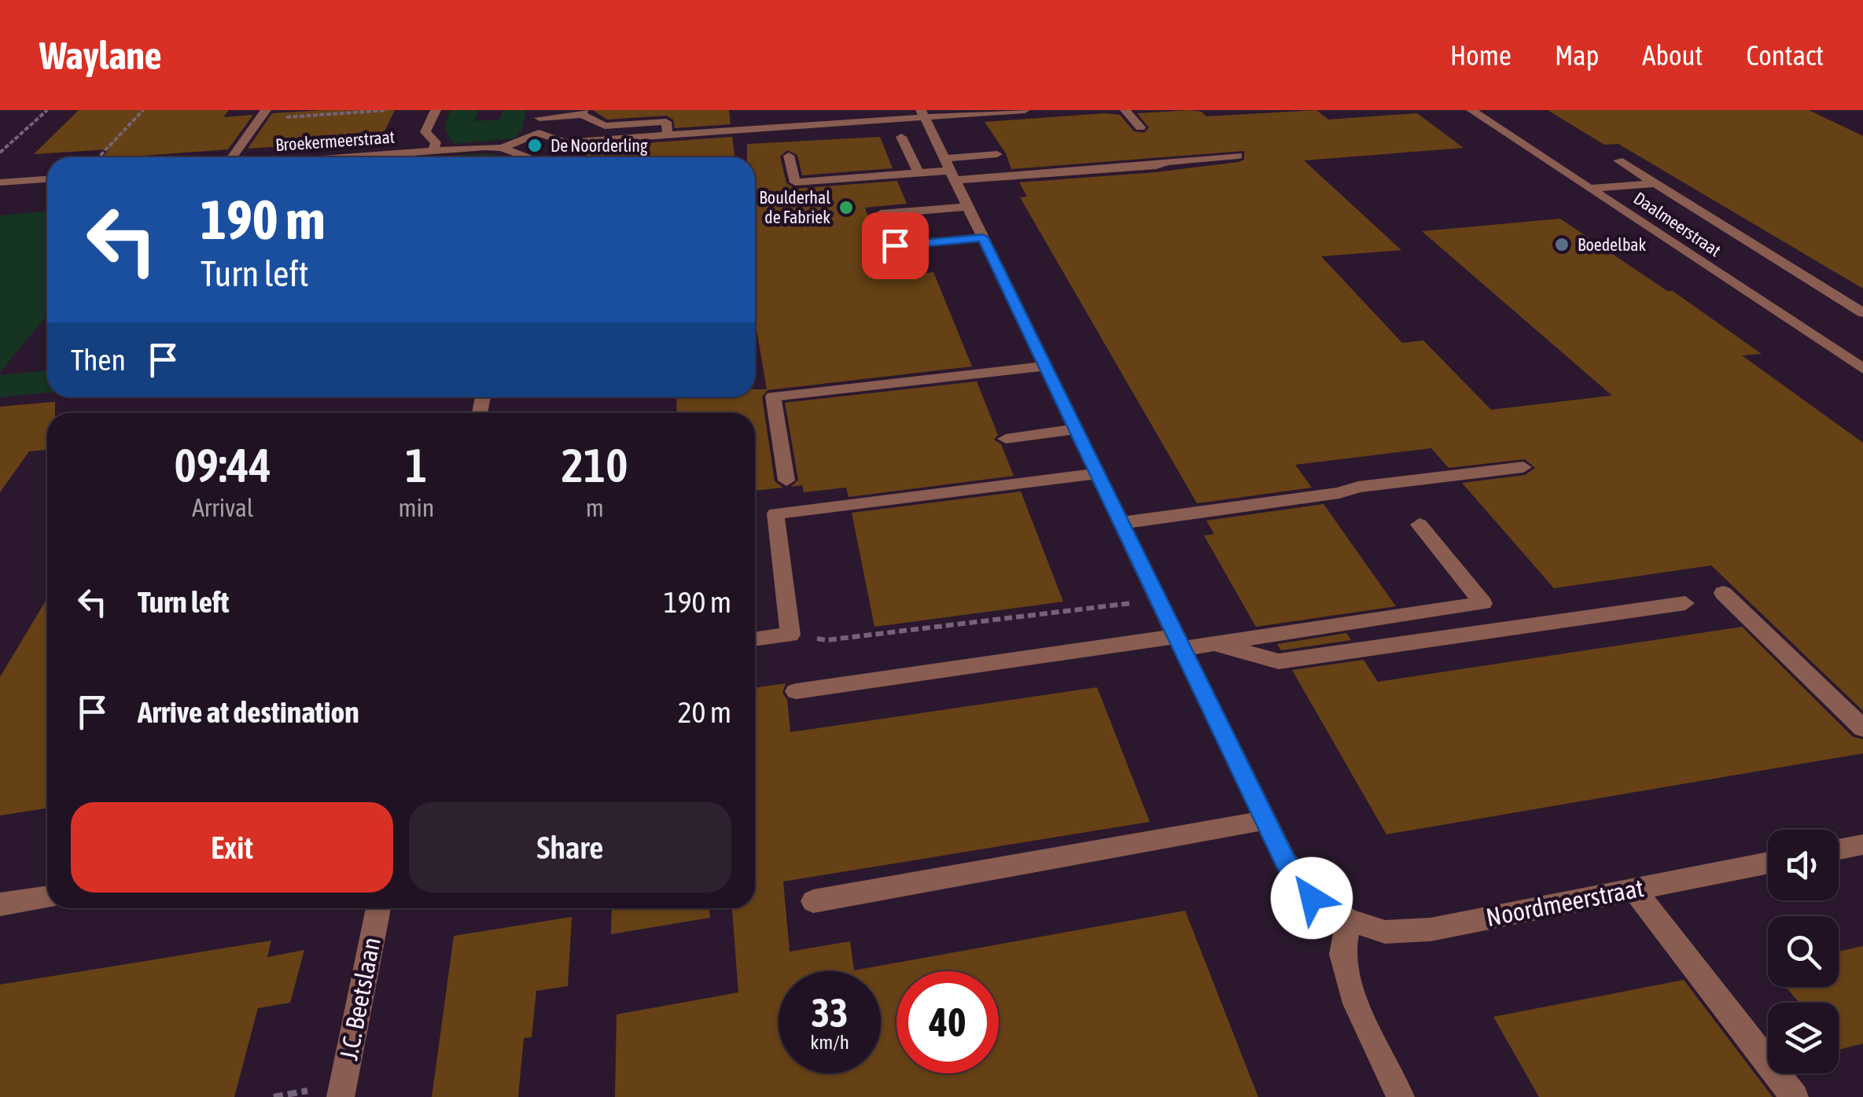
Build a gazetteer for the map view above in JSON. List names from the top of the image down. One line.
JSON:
{"streets":{"street":["Broekermeerstraat","Daalmeerstraat","Noordmeerstraat","J.C. Beetslaan"]},"places":["De Noorderling","Boulderhal de Fabriek","Boedelbak"],"page":{"header":"Waylane","nav":["Home","Map","About","Contact"],"turn":["190 m","Turn left"],"then":"Then","eta":["09:44","Arrival","1","min","210","m"],"list":[{"name":"Turn left","value":"190 m"},{"name":"Arrive at destination","value":"20 m"}],"buttons":["Exit","Share"],"speed":"33 km/h","limit":"40"}}
